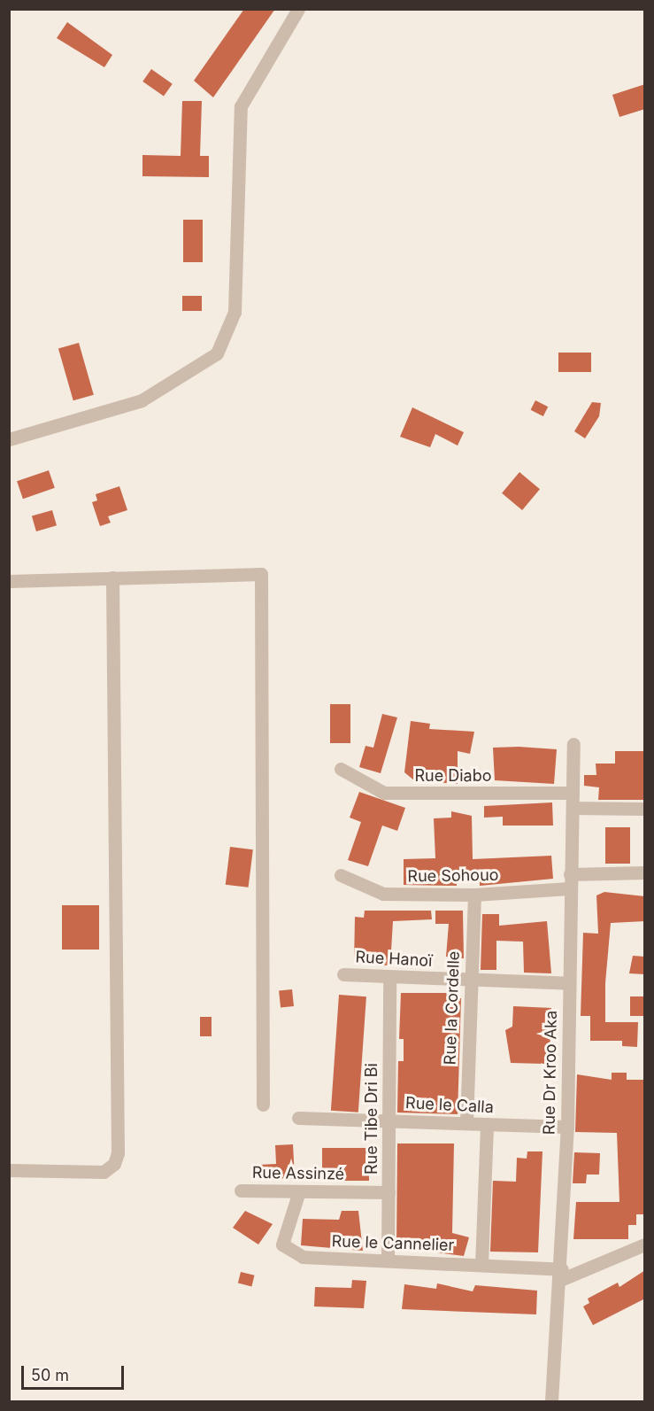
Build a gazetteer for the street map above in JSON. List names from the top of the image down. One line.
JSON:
{"streets":{"street":["Rue Diabo","Rue Sohouo","Rue Hanoï","Rue la Cordelle","Rue Dr Kroo Aka","Rue le Calla","Rue Tibe Dri Bi","Rue Assinzé","Rue le Cannelier"]},"crossings":[["Rue Diabo","Rue Dr Kroo Aka"],["Rue Sohouo","Rue la Cordelle"],["Rue Sohouo","Rue Dr Kroo Aka"],["Rue Hanoï","Rue la Cordelle"],["Rue Hanoï","Rue Dr Kroo Aka"],["Rue Hanoï","Rue Tibe Dri Bi"],["Rue la Cordelle","Rue le Calla"],["Rue Dr Kroo Aka","Rue le Calla"],["Rue Dr Kroo Aka","Rue le Cannelier"],["Rue le Calla","Rue Tibe Dri Bi"],["Rue Tibe Dri Bi","Rue Assinzé"],["Rue Tibe Dri Bi","Rue le Cannelier"],["Rue Assinzé","Rue le Cannelier"]],"scale_bar":"50 m"}
